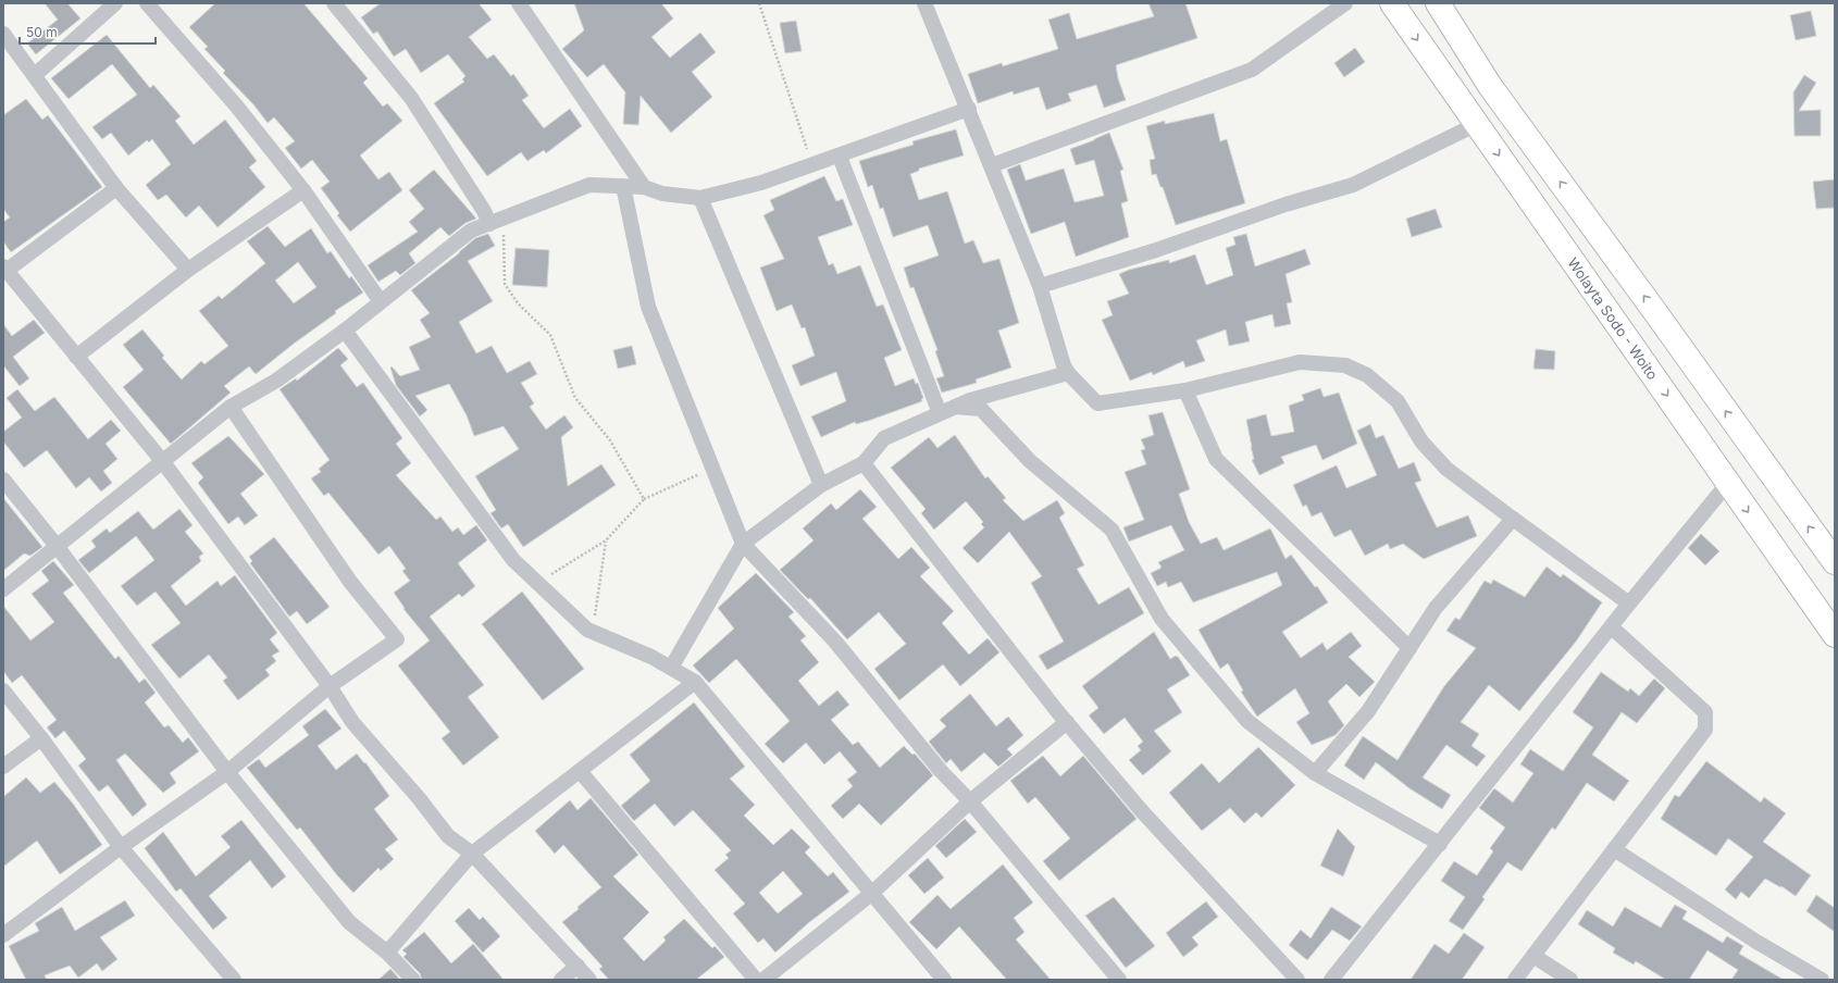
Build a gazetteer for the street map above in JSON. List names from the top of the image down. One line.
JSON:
{"streets":{"highway":["Wolayta Sodo - Woito"]},"scale_bar":"50 m"}
